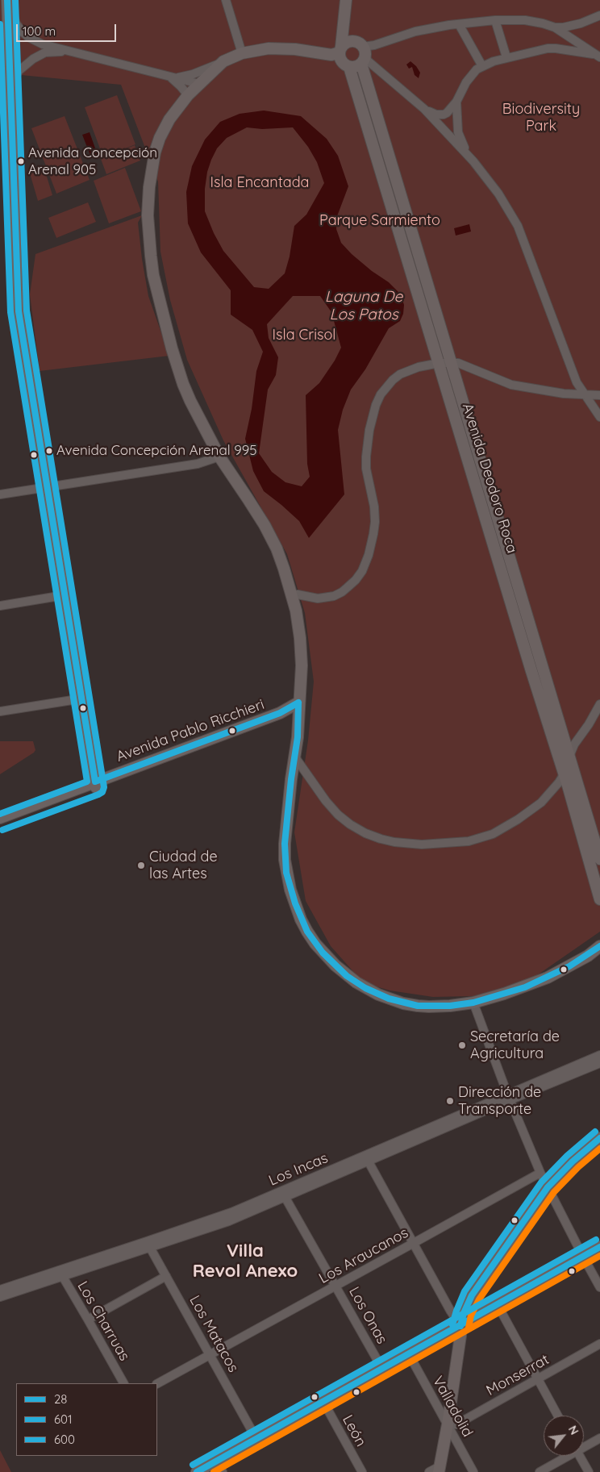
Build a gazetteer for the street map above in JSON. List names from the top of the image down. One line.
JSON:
{"streets":{"main road":["Avenida Deodoro Roca","Avenida Pablo Ricchieri"],"street":["Los Incas","Los Araucanos","Los Onas","Los Charruas","Los Matacos","Monserrat","Valladolid","León"]},"crossings":[["Los Incas","Los Onas"],["Los Incas","Los Charruas"],["Los Incas","Los Matacos"],["Los Araucanos","Los Onas"],["Los Araucanos","Los Matacos"],["Monserrat","Valladolid"]],"districts":["Villa Revol Anexo"],"water":["Laguna De Los Patos"],"parks":["Biodiversity Park","Isla Encantada","Parque Sarmiento","Isla Crisol"],"places":["Avenida Concepción Arenal 905","Avenida Concepción Arenal 995","Ciudad de las Artes","Secretaría de Agricultura","Dirección de Transporte"],"lines":["transit line 28","transit line 601","transit line 600"],"legend":["28","601","600"],"scale_bar":"100 m","north":"top right"}
